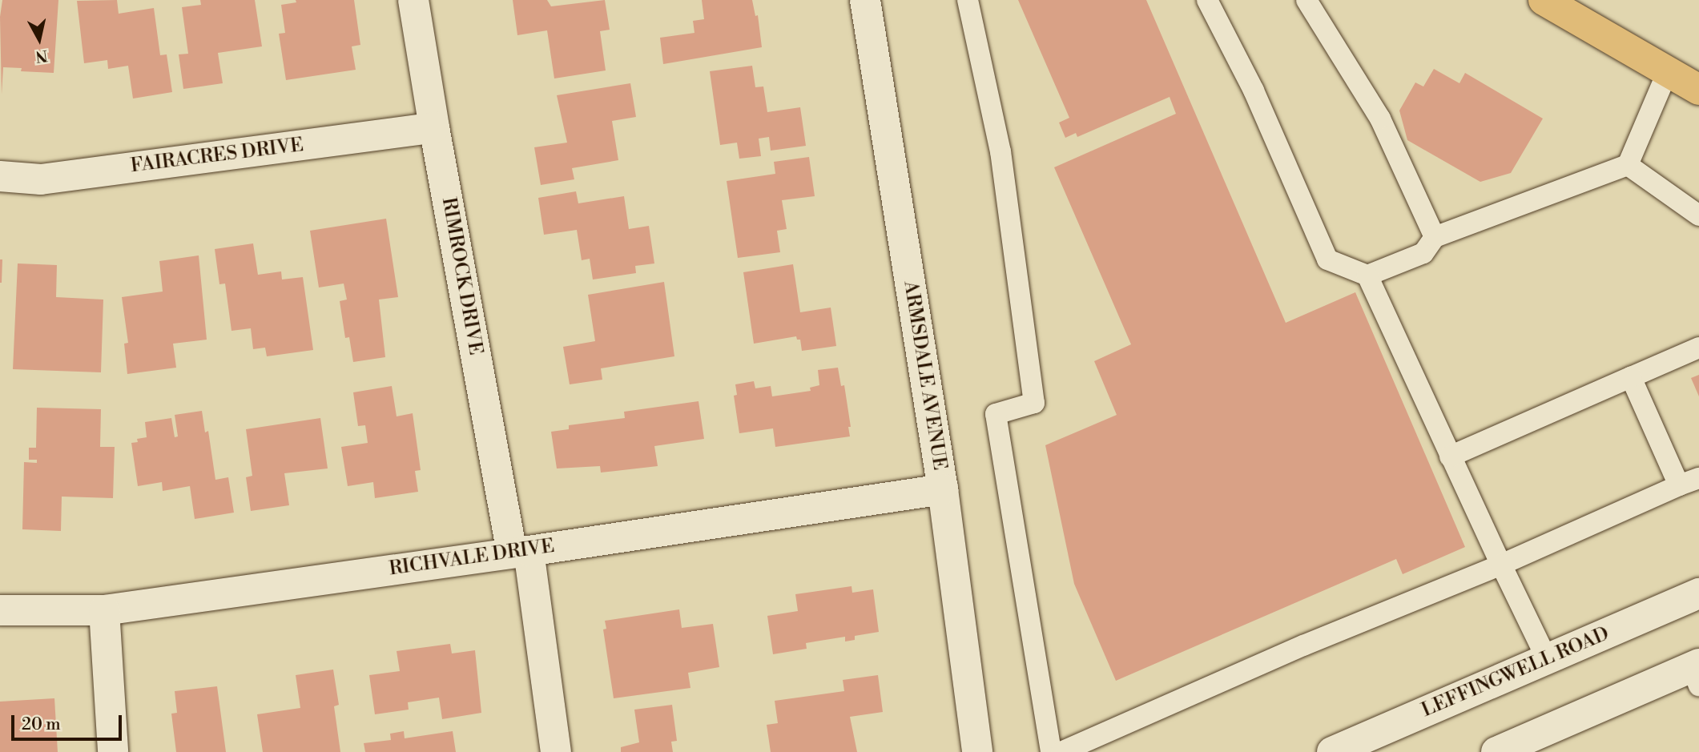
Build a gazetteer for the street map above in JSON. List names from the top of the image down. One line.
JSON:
{"streets":{"street":["FAIRACRES DRIVE","RIMROCK DRIVE","ARMSDALE AVENUE","RICHVALE DRIVE","LEFFINGWELL ROAD"]},"crossings":[["FAIRACRES DRIVE","RIMROCK DRIVE"],["RIMROCK DRIVE","RICHVALE DRIVE"],["ARMSDALE AVENUE","RICHVALE DRIVE"]],"scale_bar":"20 m","north":"bottom"}
